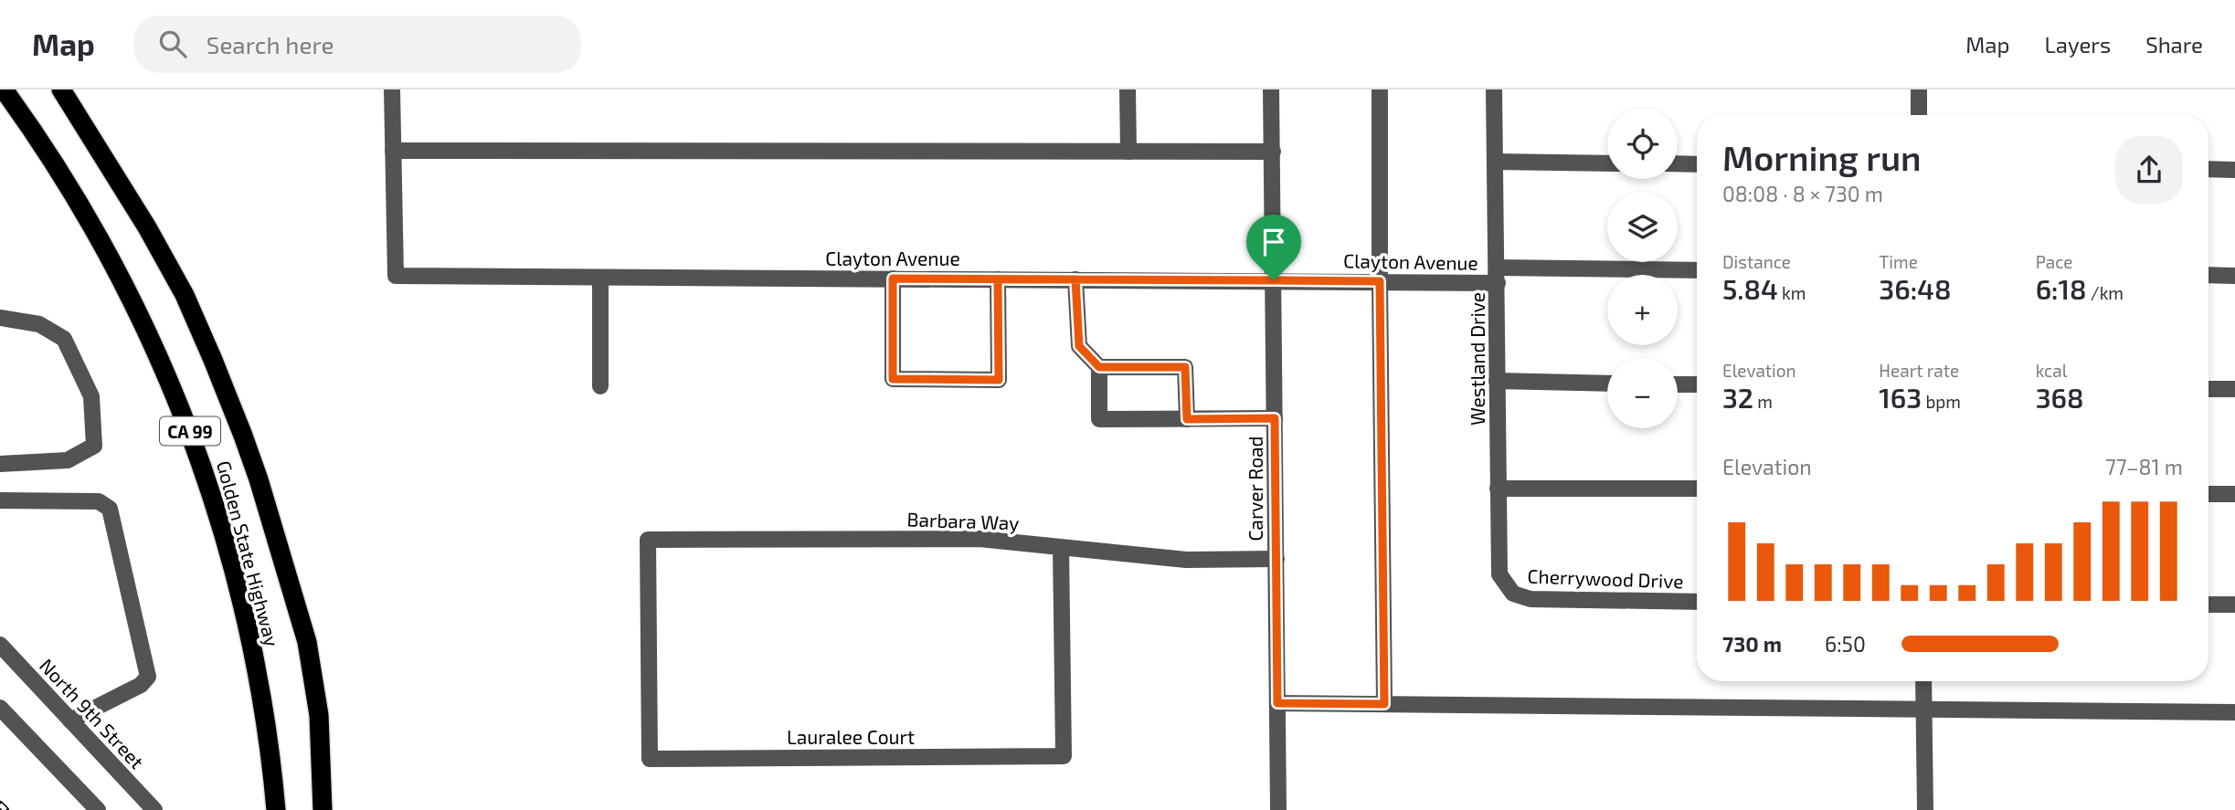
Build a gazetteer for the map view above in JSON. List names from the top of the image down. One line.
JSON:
{"streets":{"highway":["CA 99","Golden State Highway"],"street":["Clayton Avenue","Westland Drive","Carver Road","Barbara Way","Cherrywood Drive","North 9th Street","Lauralee Court"]},"crossings":[["Clayton Avenue","Westland Drive"],["Clayton Avenue","Carver Road"],["Westland Drive","Cherrywood Drive"],["Carver Road","Barbara Way"],["Barbara Way","Lauralee Court"]],"page":{"header":"Map","search":"Search here","nav":["Map","Layers","Share"],"map_buttons":["+","−"],"heading":["Morning run","08:08 · 8 × 730 m"],"stats":[["Distance","5.84 km"],["Time","36:48"],["Pace","6:18 /km"],["Elevation","32 m"],["Heart rate","163 bpm"],["kcal","368"]],"chart":["Elevation","77–81 m"],"list":[{"name":"730 m","note":"6:50"}]}}
